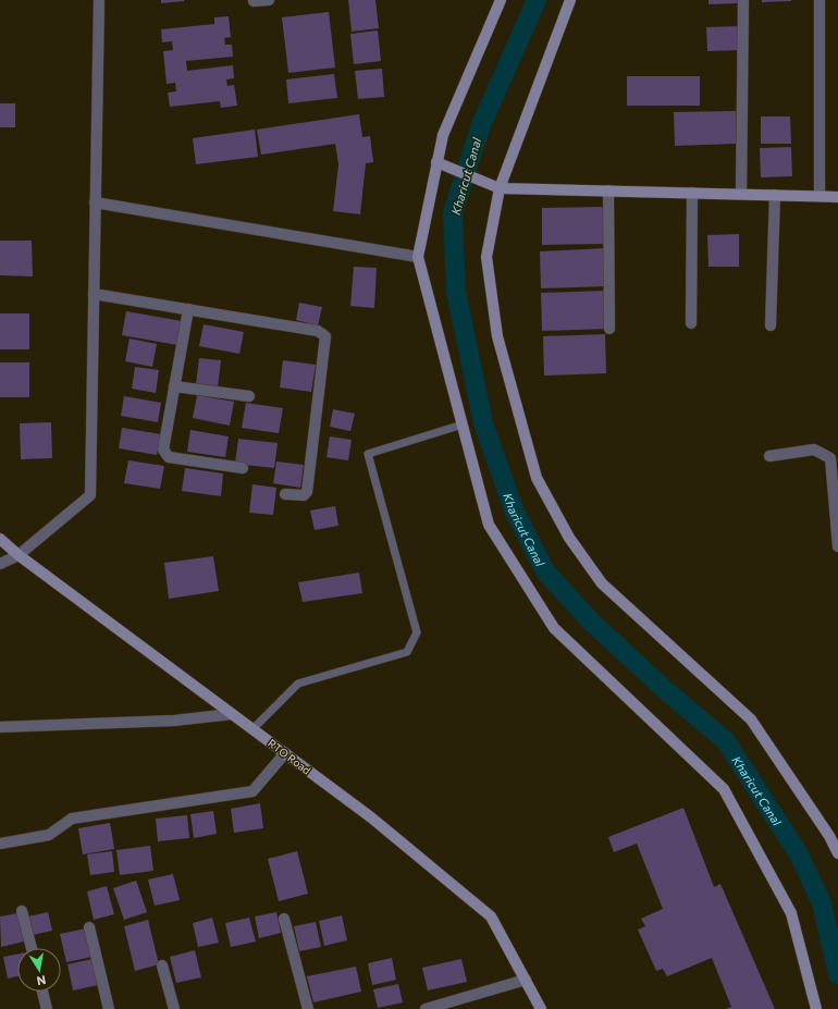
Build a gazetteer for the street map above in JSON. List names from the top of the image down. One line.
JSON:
{"streets":{"street":["RTO Road"]},"water":["Kharicut Canal"],"north":"bottom"}
